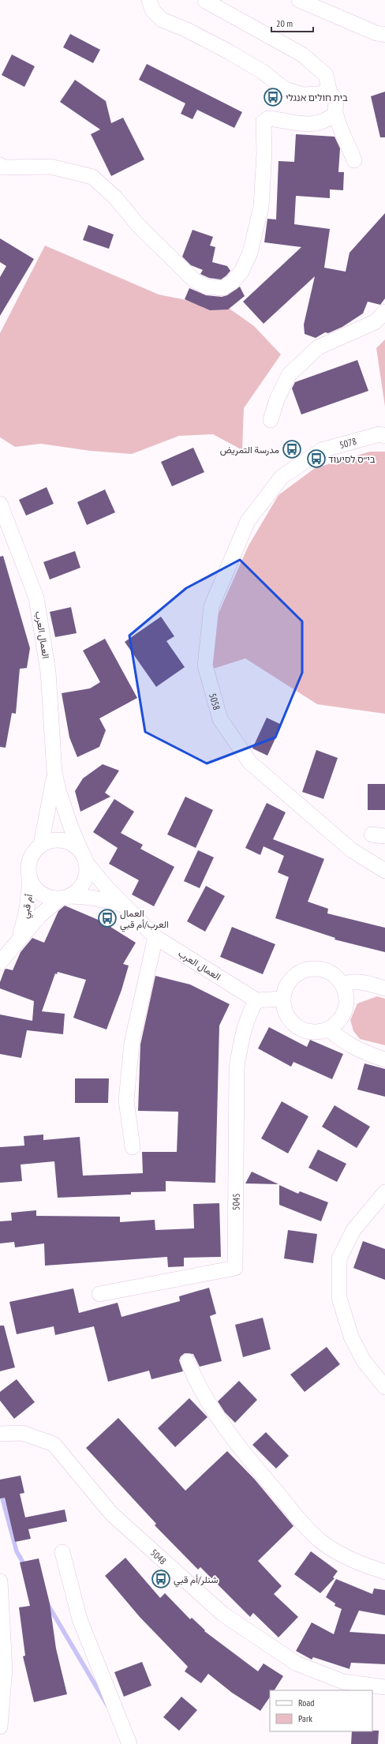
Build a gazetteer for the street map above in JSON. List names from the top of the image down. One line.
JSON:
{"streets":{"street":["5078","العمال العرب","5058","أم قبي","5045","5048"]},"crossings":[["5078","5058"],["العمال العرب","أم قبي"],["العمال العرب","5045"]],"places":{"bus stop":["בית חולים אנגלי","مدرسة التمريض","בי״ס לסיעוד","العمال العرب/أم قبي","شنلر/أم قبي"]},"legend":["Road","Park"],"scale_bar":"20 m"}
